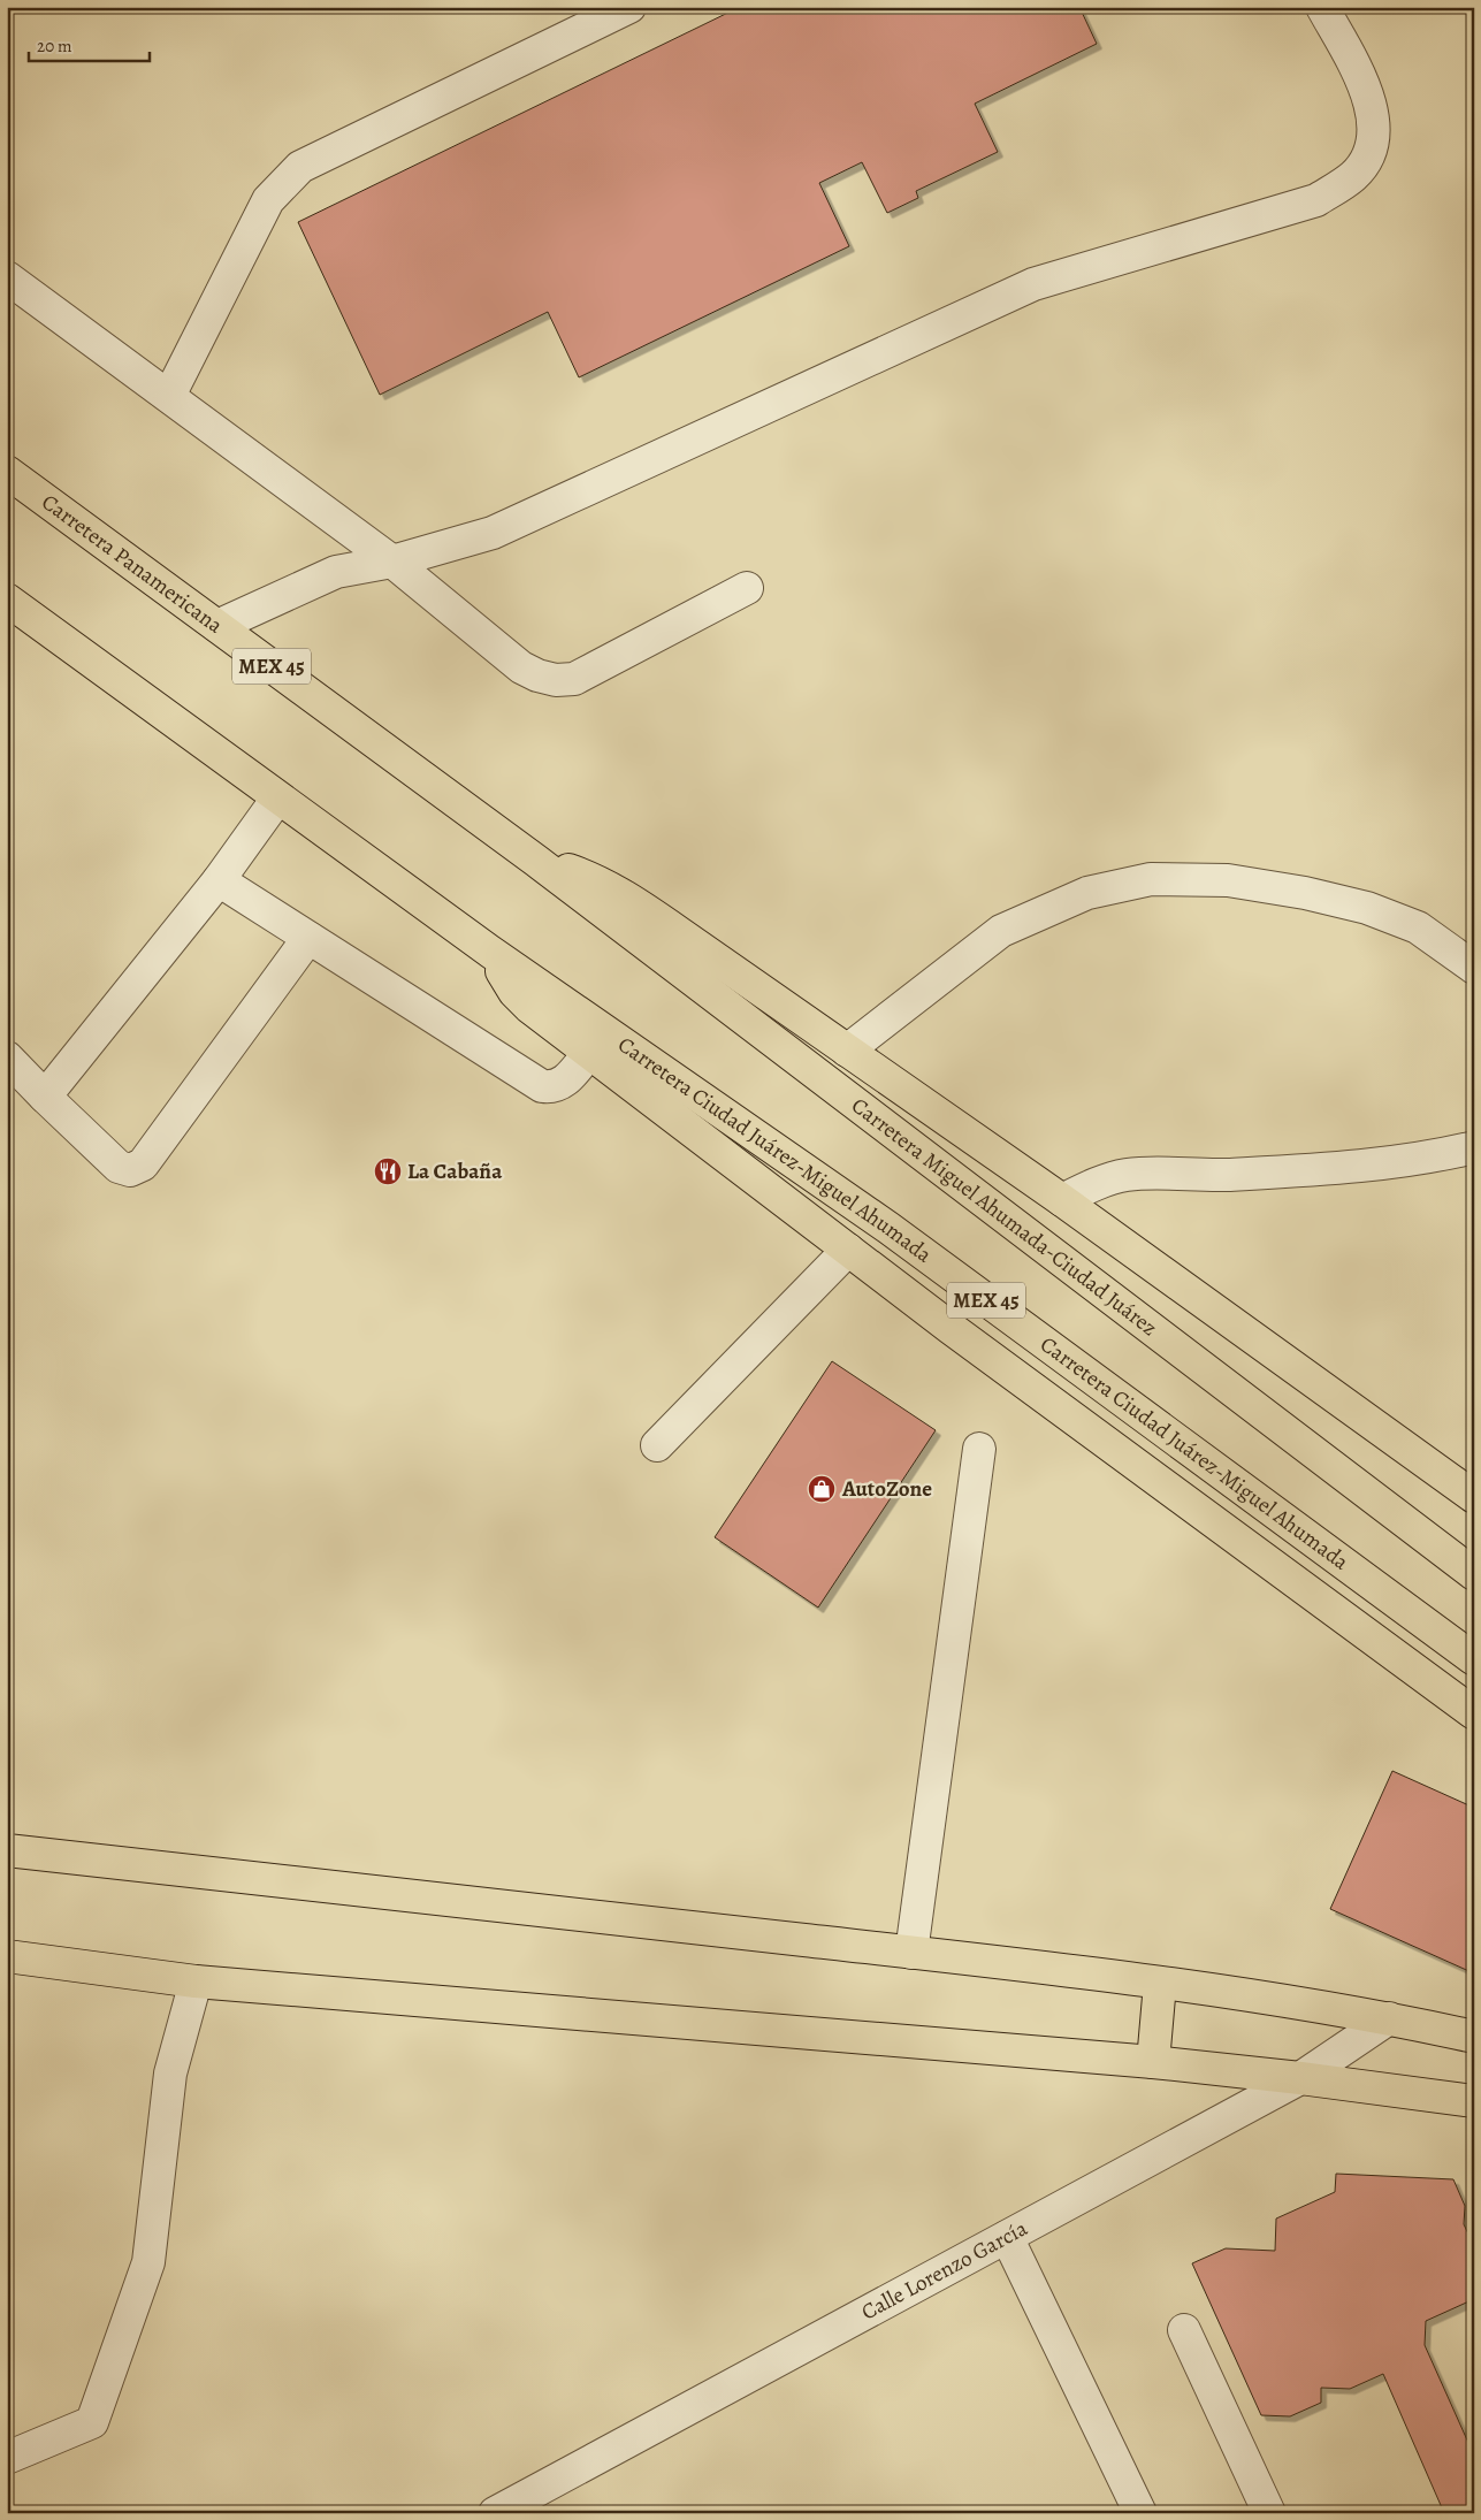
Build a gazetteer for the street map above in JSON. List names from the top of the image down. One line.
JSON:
{"streets":{"main road":["Carretera Panamericana","MEX 45","Carretera Ciudad Juárez-Miguel Ahumada","Carretera Miguel Ahumada-Ciudad Juárez"],"street":["Calle Lorenzo García"]},"crossings":[["Carretera Panamericana","Carretera Miguel Ahumada-Ciudad Juárez"],["MEX 45","Carretera Ciudad Juárez-Miguel Ahumada"]],"places":{"restaurant":["La Cabaña"],"shop":["AutoZone"]},"scale_bar":"20 m"}
